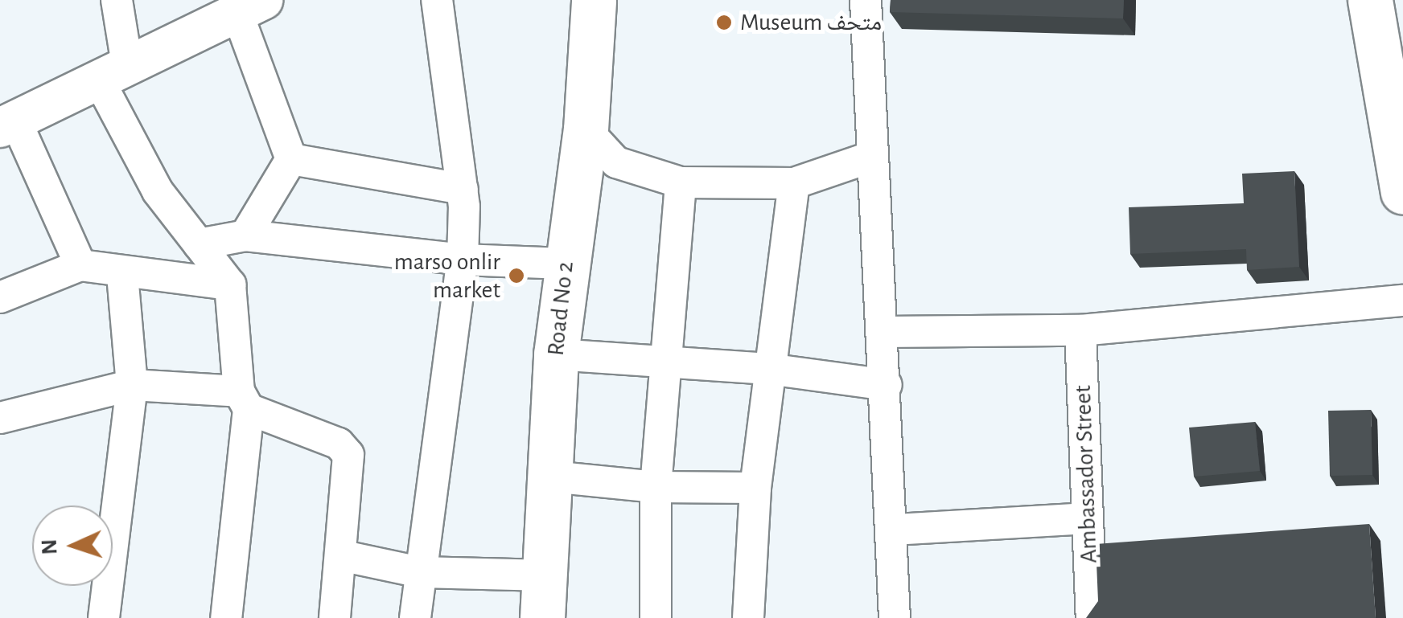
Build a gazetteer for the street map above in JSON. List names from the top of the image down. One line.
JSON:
{"streets":{"main road":["Road No 2"],"street":["Ambassador Street"]},"places":["Museum متحف","marso onlir market"],"north":"left"}
